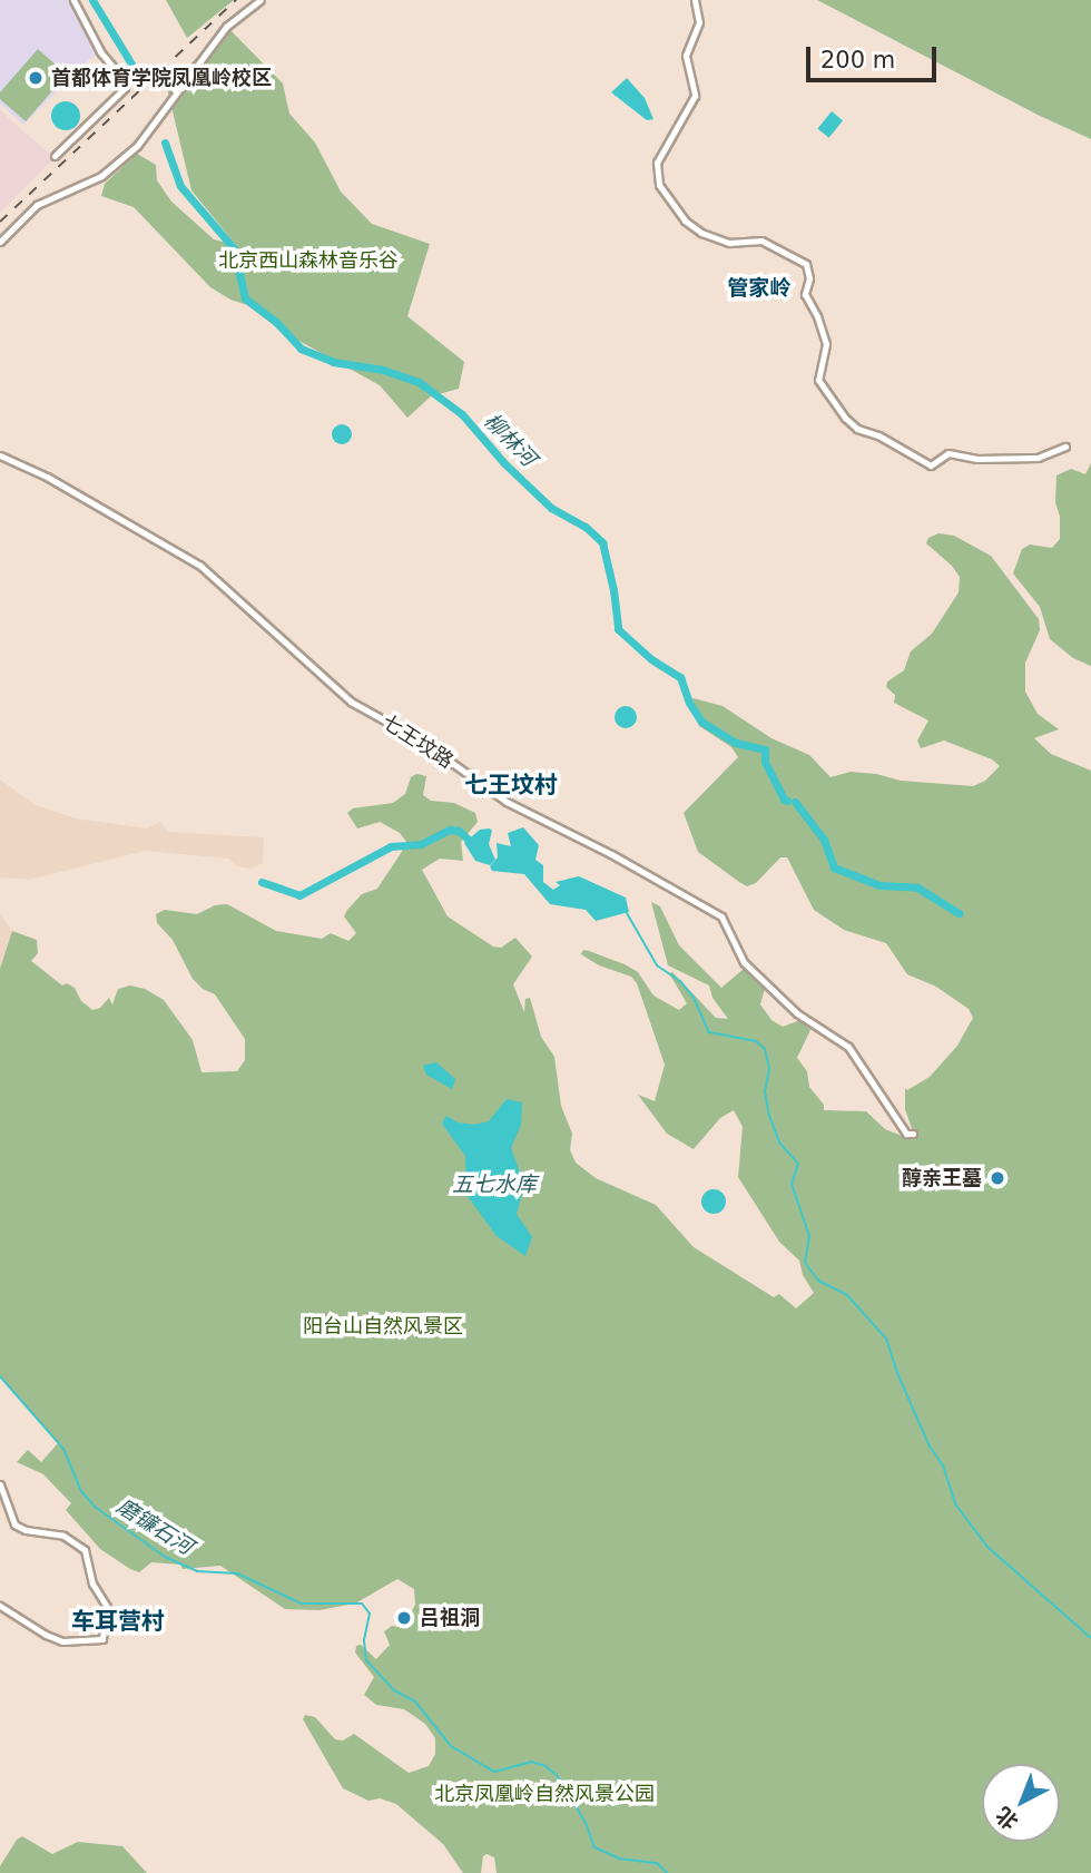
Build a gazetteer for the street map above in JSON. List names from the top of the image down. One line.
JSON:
{"streets":{"street":["七王坟路"]},"districts":["管家岭","七王坟村","车耳营村"],"water":["柳林河","五七水库","磨镰石河"],"parks":["北京西山森林音乐谷","阳台山自然风景区","北京凤凰岭自然风景公园"],"places":["首都体育学院凤凰岭校区","醇亲王墓","吕祖洞"],"scale_bar":"200 m","north":"bottom left"}
